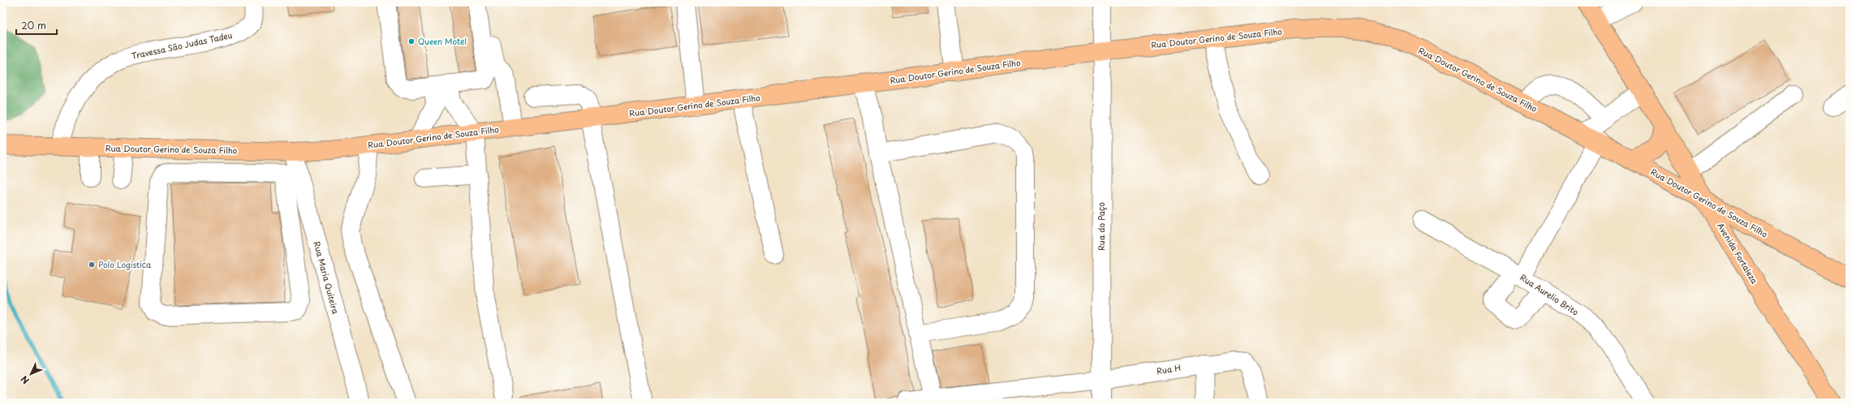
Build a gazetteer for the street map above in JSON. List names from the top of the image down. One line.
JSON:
{"streets":{"main road":["Rua Doutor Gerino de Souza Filho","Avenida Fortaleza"],"street":["Travessa São Judas Tadeu","Rua do Paço","Rua Maria Quiteira","Rua Aurelio Brito","Rua H"]},"crossings":[["Rua Doutor Gerino de Souza Filho","Travessa São Judas Tadeu"],["Rua Doutor Gerino de Souza Filho","Rua do Paço"],["Rua Doutor Gerino de Souza Filho","Avenida Fortaleza"],["Rua Doutor Gerino de Souza Filho","Rua Maria Quiteira"],["Rua do Paço","Rua H"]],"places":["Queen Motel","Polo Logistica"],"scale_bar":"20 m","north":"bottom left"}
